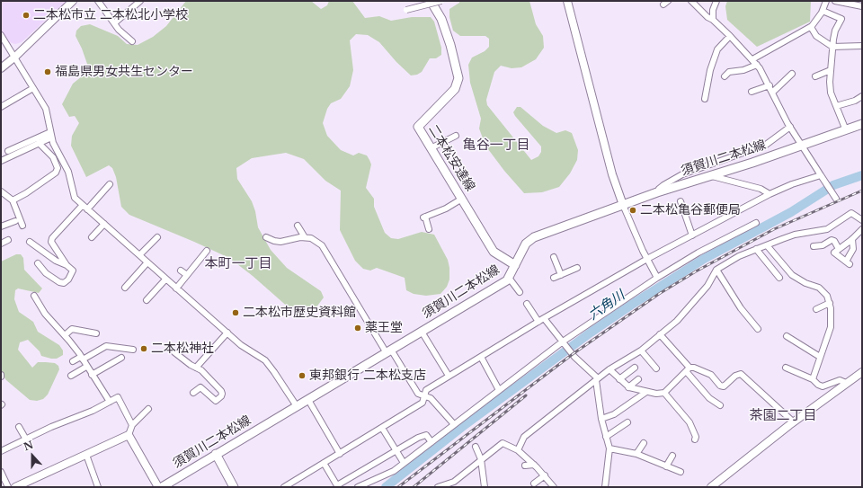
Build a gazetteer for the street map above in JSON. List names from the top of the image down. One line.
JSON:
{"streets":{"main road":["二本松安達線","須賀川二本松線"]},"crossings":[["二本松安達線","須賀川二本松線"]],"districts":["亀谷一丁目","本町一丁目","茶園二丁目"],"water":["六角川"],"places":["二本松市立 二本松北小学校","福島県男女共生センター","二本松亀谷郵便局","二本松市歴史資料館","薬王堂","二本松神社","東邦銀行 二本松支店"],"north":"top"}
